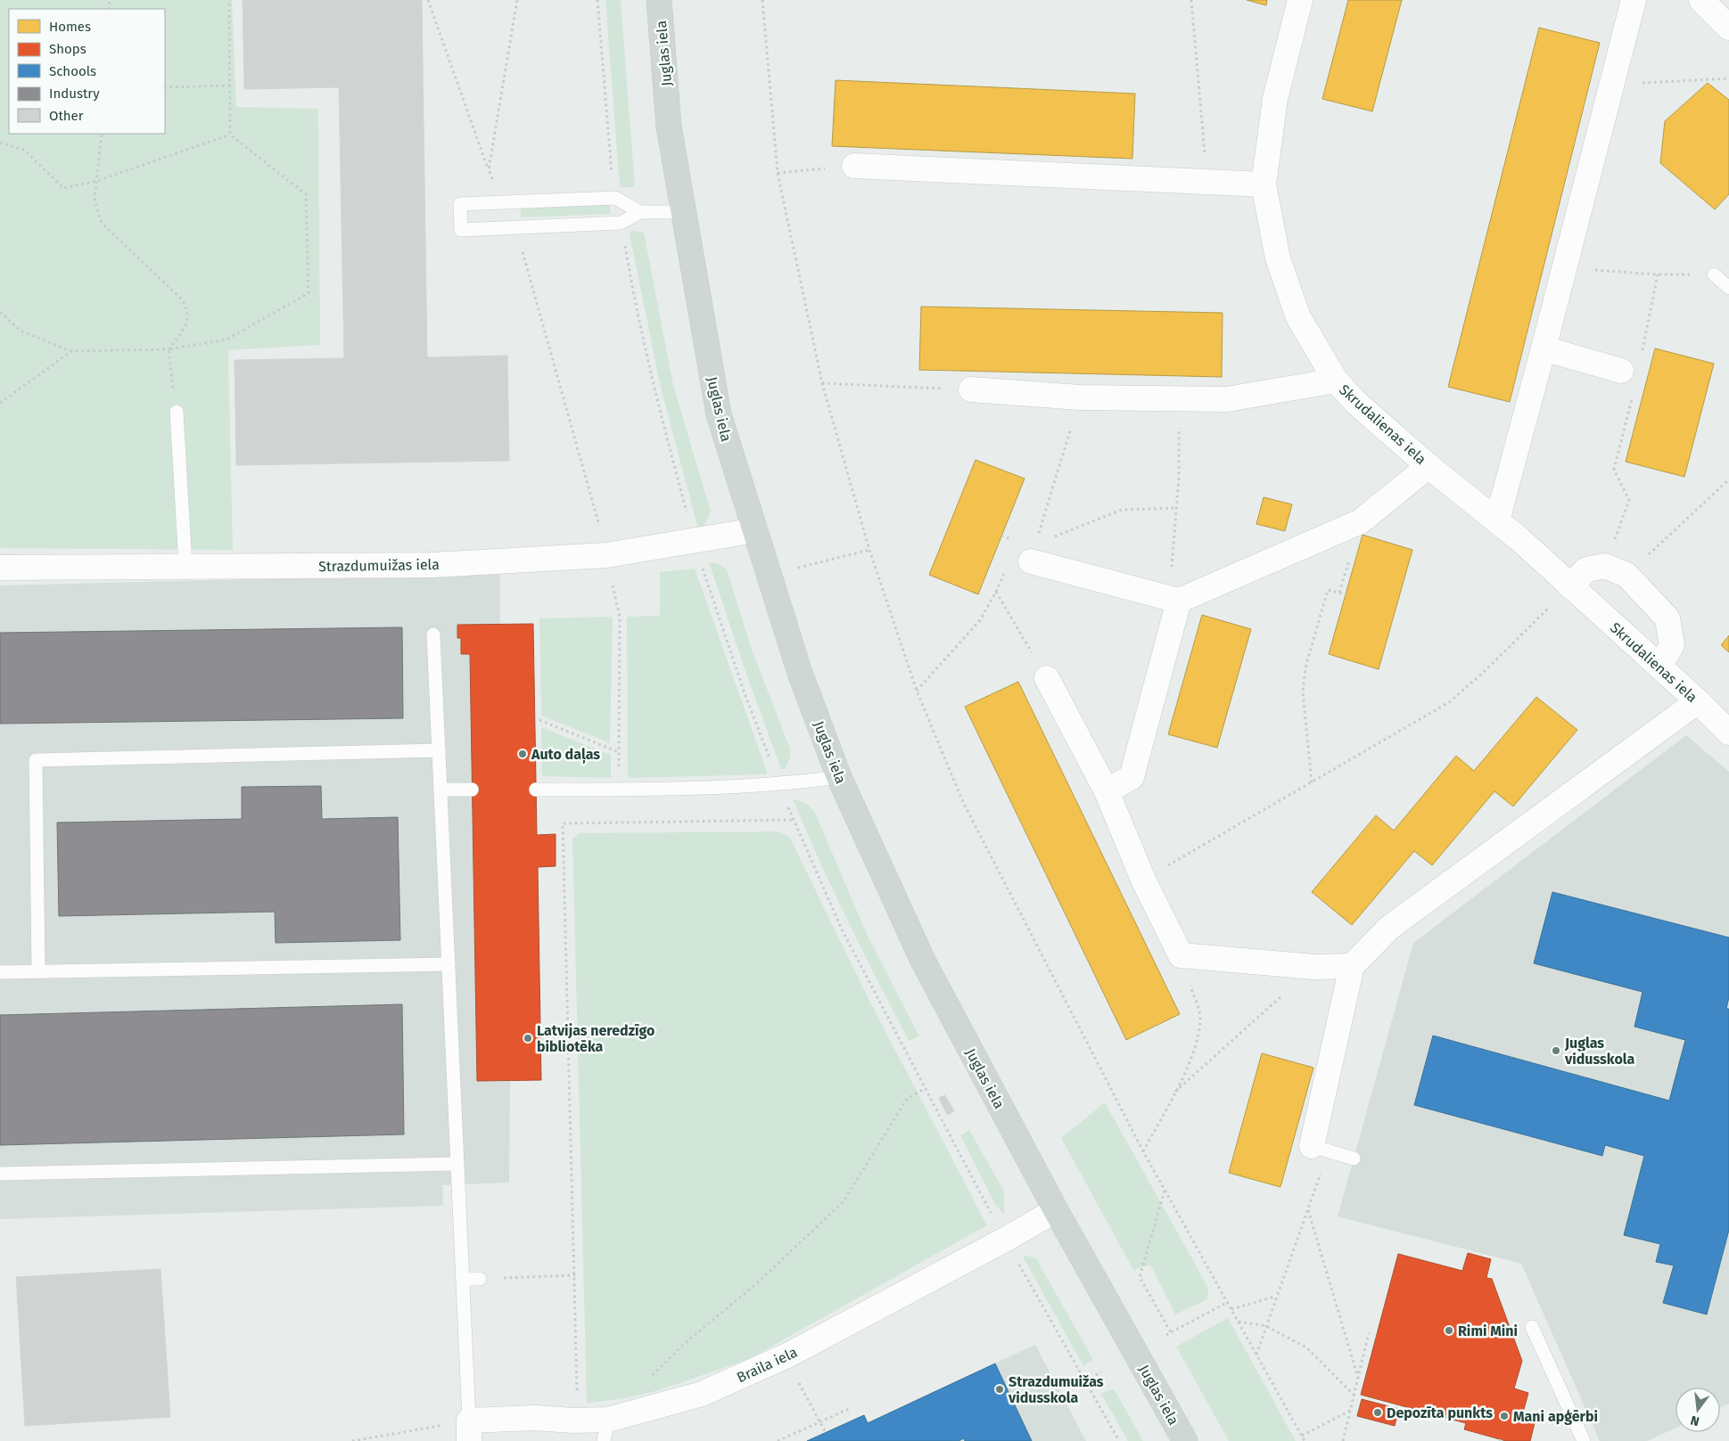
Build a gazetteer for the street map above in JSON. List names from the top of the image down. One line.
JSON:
{"streets":{"main road":["Juglas iela"],"street":["Skrudalienas iela","Strazdumuižas iela","Braila iela"]},"crossings":[["Juglas iela","Strazdumuižas iela"],["Juglas iela","Braila iela"]],"places":["Auto daļas","Latvijas neredzīgo bibliotēka","Juglas vidusskola","Rimi Mini","Strazdumuižas vidusskola","Depozīta punkts","Mani apģērbi"],"legend":["Homes","Shops","Schools","Industry","Other"],"north":"bottom"}
